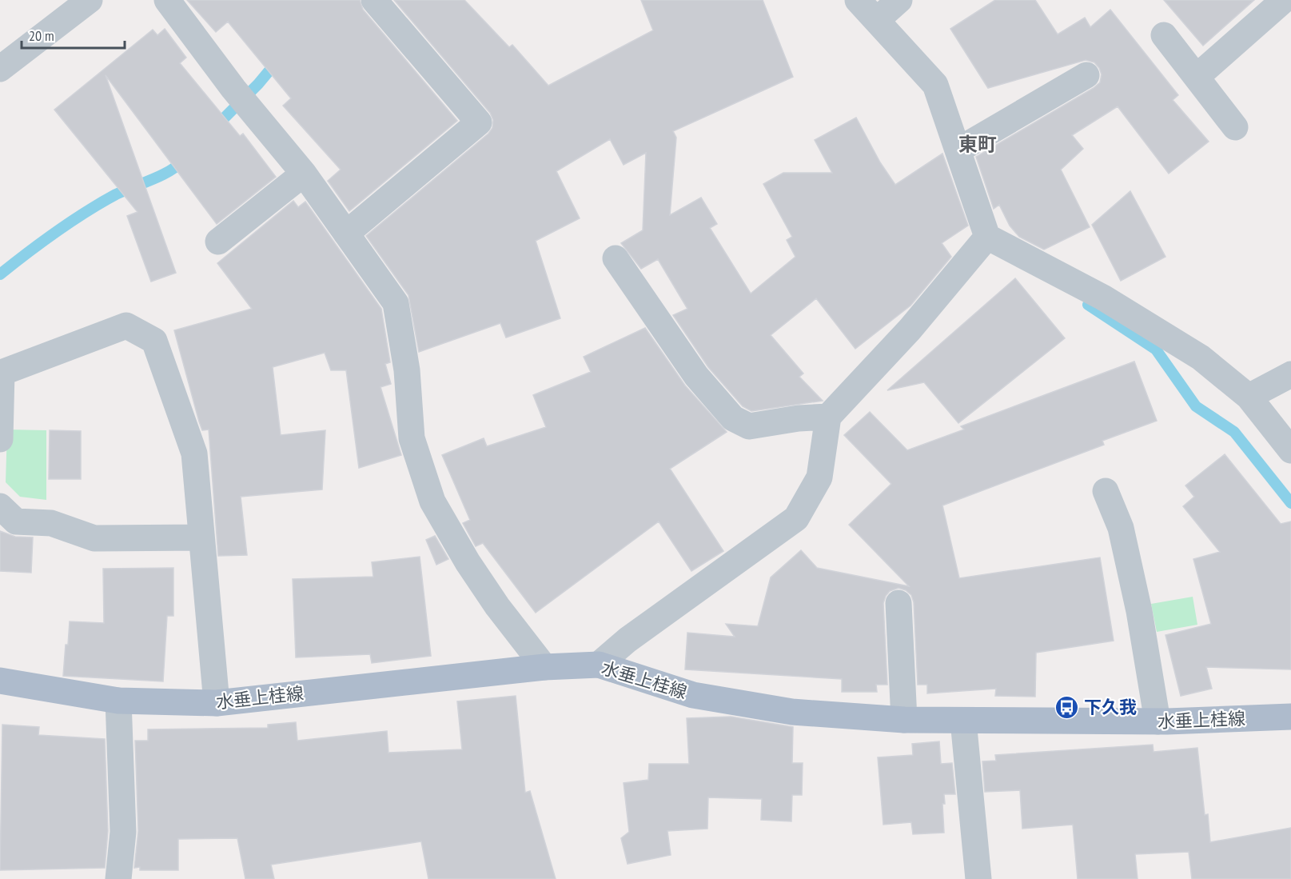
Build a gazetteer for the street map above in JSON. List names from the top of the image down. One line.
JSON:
{"streets":{"main road":["水垂上桂線"]},"districts":["東町"],"places":{"bus stop":["下久我"]},"scale_bar":"20 m"}
